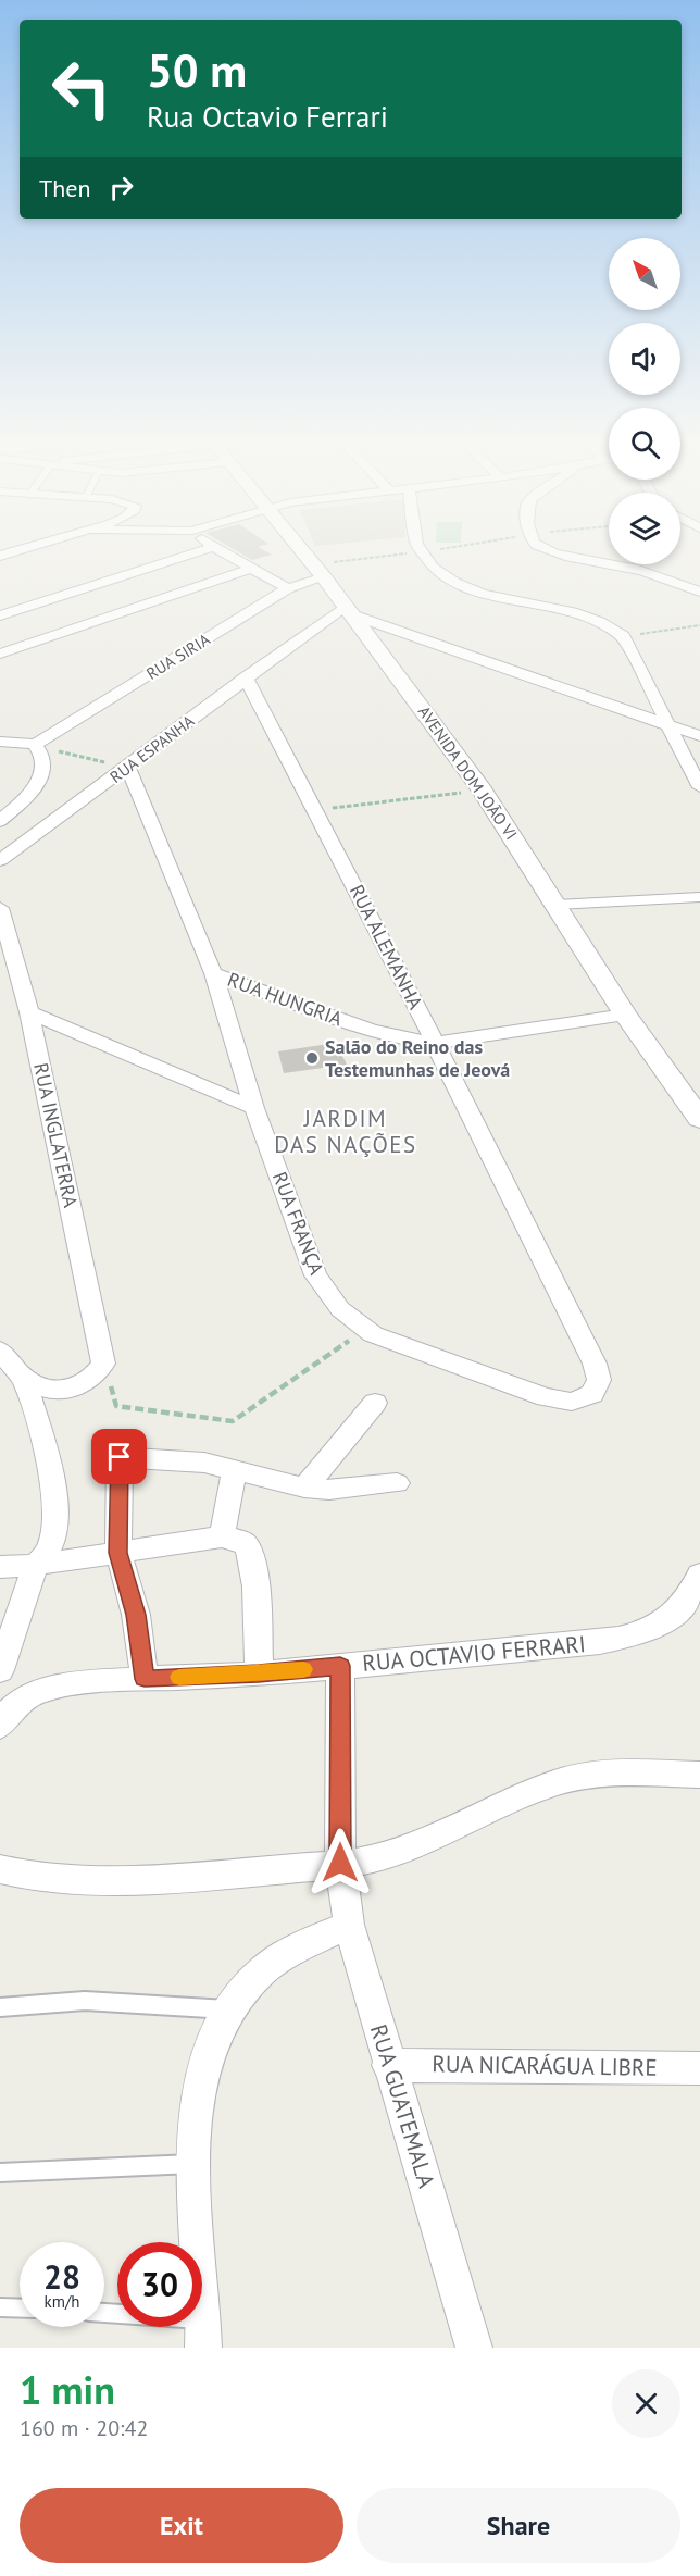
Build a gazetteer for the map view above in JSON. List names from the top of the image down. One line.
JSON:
{"streets":{"street":["RUA SIRIA","RUA ESPANHA","AVENIDA DOM JOÃO VI","RUA ALEMANHA","RUA HUNGRIA","RUA INGLATERRA","RUA FRANÇA","RUA OCTAVIO FERRARI","RUA NICARÁGUA LIBRE","RUA GUATEMALA"]},"crossings":[["RUA SIRIA","AVENIDA DOM JOÃO VI"],["RUA ESPANHA","AVENIDA DOM JOÃO VI"],["RUA ESPANHA","RUA ALEMANHA"],["RUA ESPANHA","RUA FRANÇA"],["AVENIDA DOM JOÃO VI","RUA HUNGRIA"],["RUA ALEMANHA","RUA HUNGRIA"],["RUA ALEMANHA","RUA FRANÇA"],["RUA HUNGRIA","RUA FRANÇA"],["RUA OCTAVIO FERRARI","RUA GUATEMALA"],["RUA NICARÁGUA LIBRE","RUA GUATEMALA"]],"districts":["JARDIM DAS NAÇÕES"],"places":["Salão do Reino das Testemunhas de Jeová"],"north":"top left","page":{"turn":["50 m","Rua Octavio Ferrari"],"then":"Then","speed":"28 km/h","limit":"30","heading":["1 min","160 m · 20:42"],"buttons":["Exit","Share"]}}
